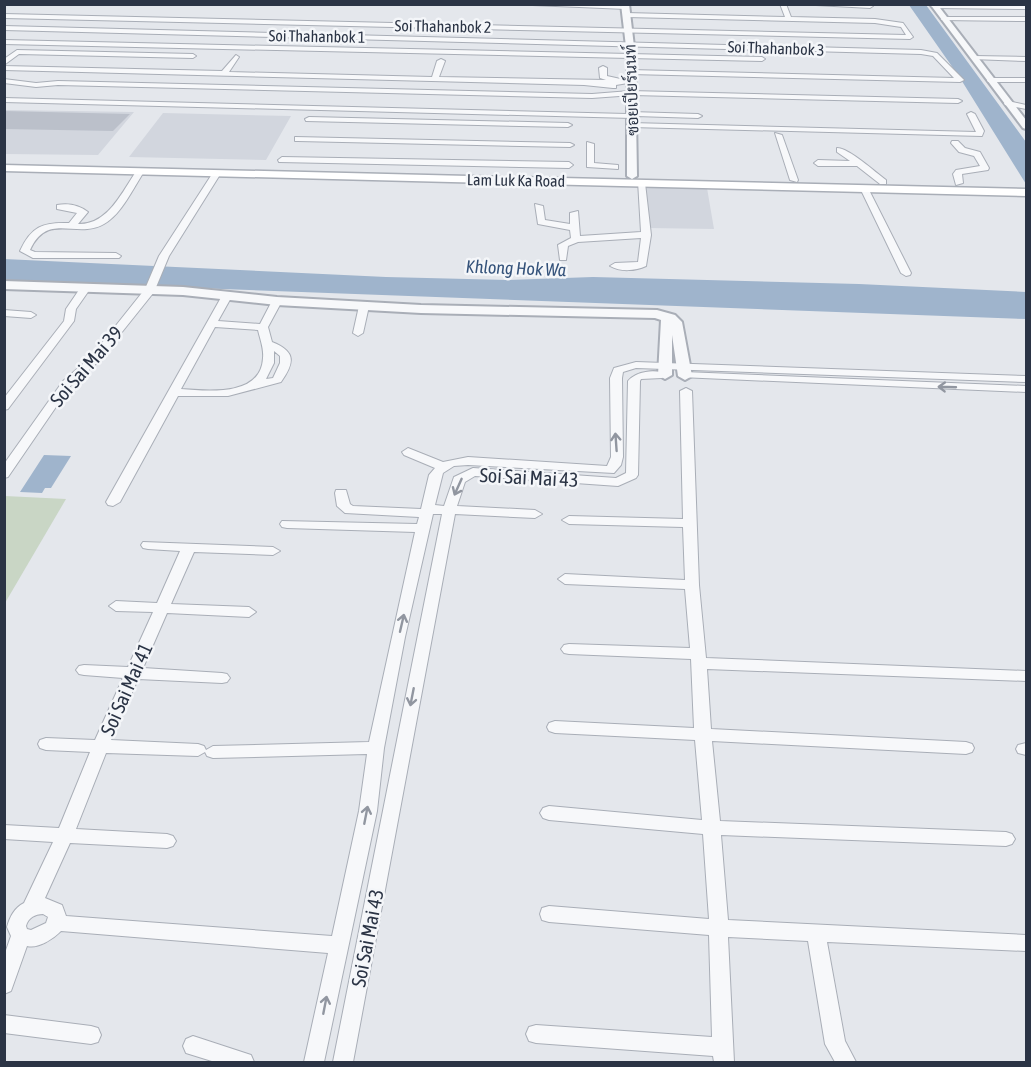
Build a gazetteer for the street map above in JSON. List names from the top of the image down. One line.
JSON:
{"streets":{"main road":["Lam Luk Ka Road"],"street":["Soi Thahanbok 2","Soi Thahanbok 1","Soi Thahanbok 3","ซอยเปียร์นนท์","Soi Sai Mai 39","Soi Sai Mai 43","Soi Sai Mai 41"]},"crossings":[["Soi Thahanbok 2","ซอยเปียร์นนท์"],["Soi Thahanbok 1","Soi Thahanbok 3"],["Soi Thahanbok 1","ซอยเปียร์นนท์"],["Soi Thahanbok 3","ซอยเปียร์นนท์"],["ซอยเปียร์นนท์","Lam Luk Ka Road"],["Lam Luk Ka Road","Soi Sai Mai 39"]],"water":["Khlong Hok Wa"]}
